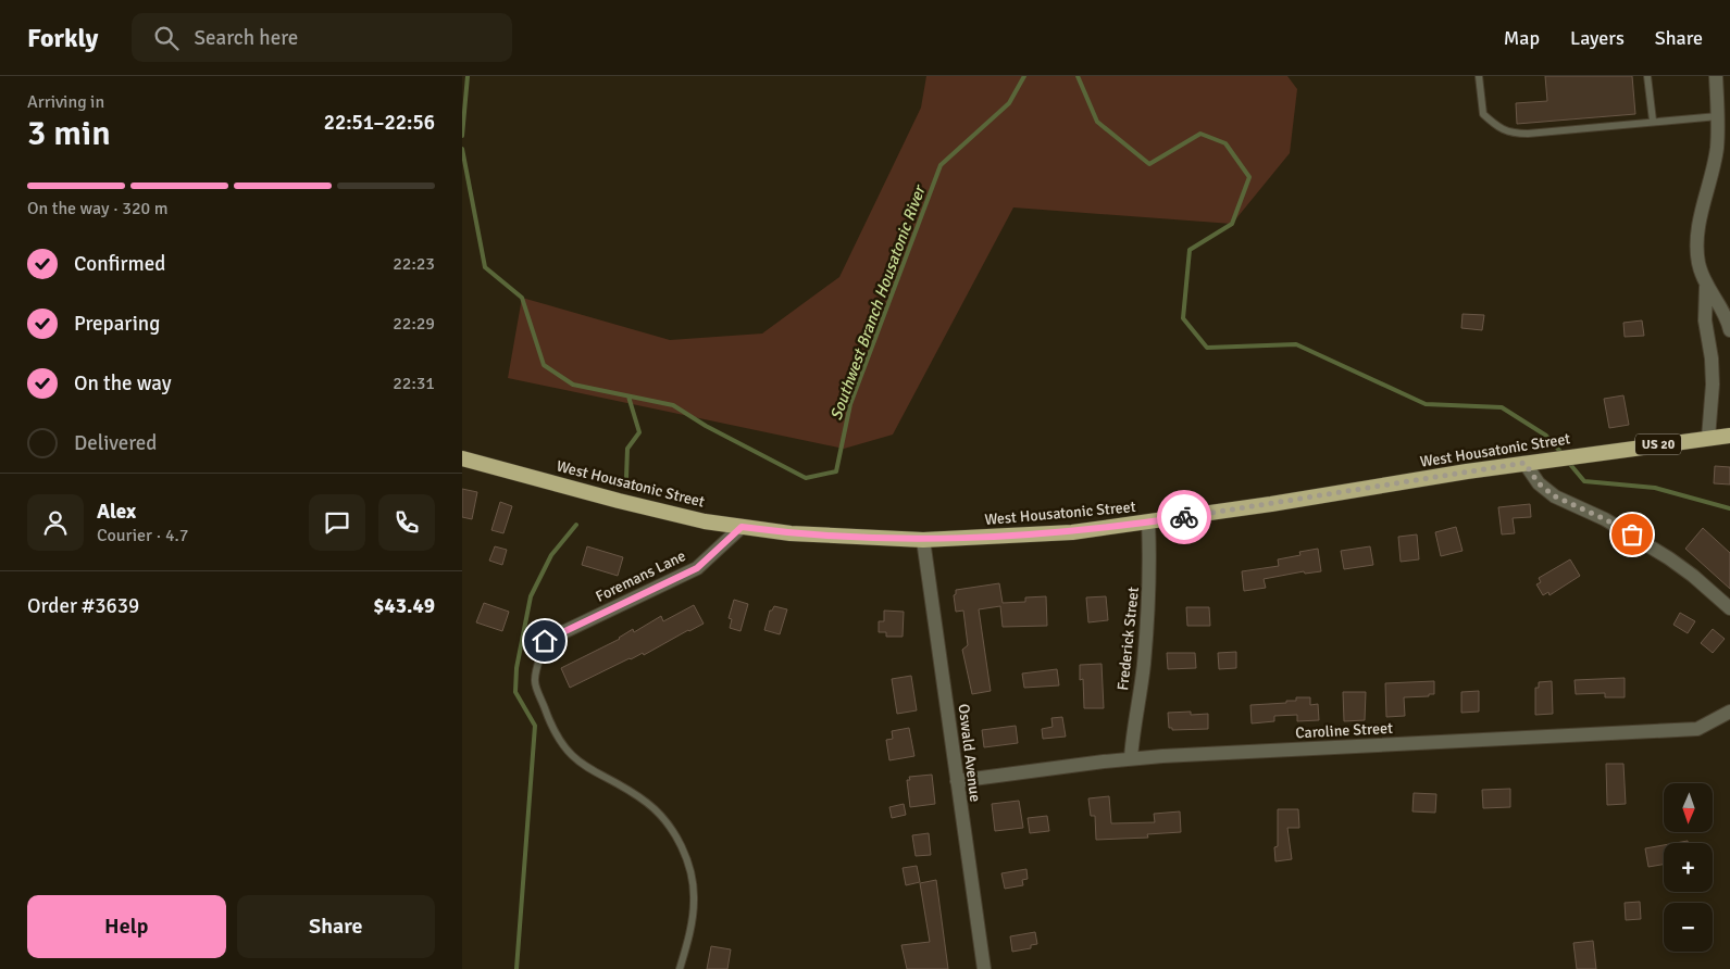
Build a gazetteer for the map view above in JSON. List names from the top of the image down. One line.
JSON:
{"streets":{"highway":["US 20","West Housatonic Street"],"street":["Foremans Lane","Frederick Street","Caroline Street","Oswald Avenue"]},"crossings":[["West Housatonic Street","Foremans Lane"],["West Housatonic Street","Frederick Street"],["West Housatonic Street","Oswald Avenue"],["Frederick Street","Caroline Street"],["Caroline Street","Oswald Avenue"]],"water":["Southwest Branch Housatonic River"],"north":"bottom","page":{"header":"Forkly","search":"Search here","nav":["Map","Layers","Share"],"heading":["3 min","Arriving in","22:51–22:56"],"panel":["Alex","Courier · 4.7","Order #3639","$43.49"],"bar":"On the way · 320 m","list":[["Confirmed","22:23"],["Preparing","22:29"],["On the way","22:31"],"Delivered"],"map_buttons":["+","−"],"buttons":["Help","Share"]}}
